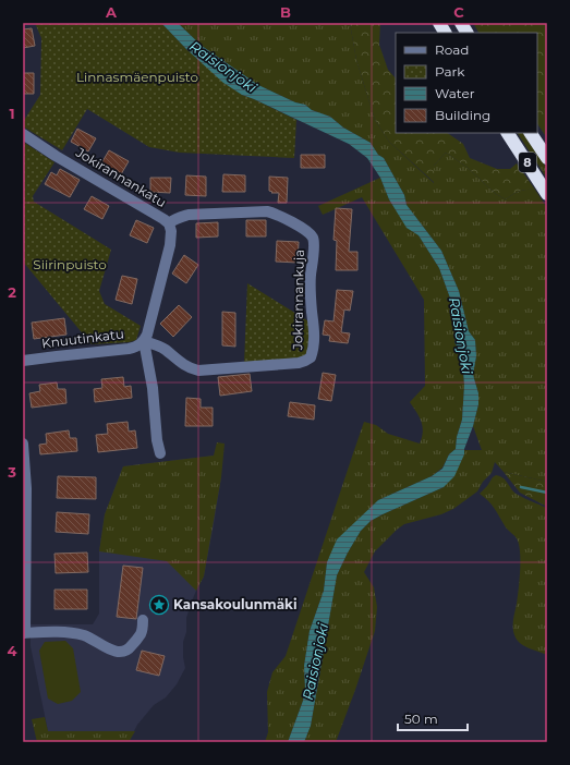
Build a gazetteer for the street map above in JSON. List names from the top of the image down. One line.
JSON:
{"streets":{"highway":["8"],"street":["Jokirannankatu","Jokirannankuja","Knuutinkatu"]},"crossings":[["Jokirannankatu","Jokirannankuja"],["Jokirannankatu","Knuutinkatu"],["Jokirannankuja","Knuutinkatu"]],"water":["Raisionjoki"],"parks":["Linnasmäenpuisto","Siirinpuisto"],"places":{"place":["Kansakoulunmäki"]},"legend":["Road","Park","Water","Building"],"scale_bar":"50 m","grid":{"columns":["A","B","C"],"rows":["1","2","3","4"]}}
